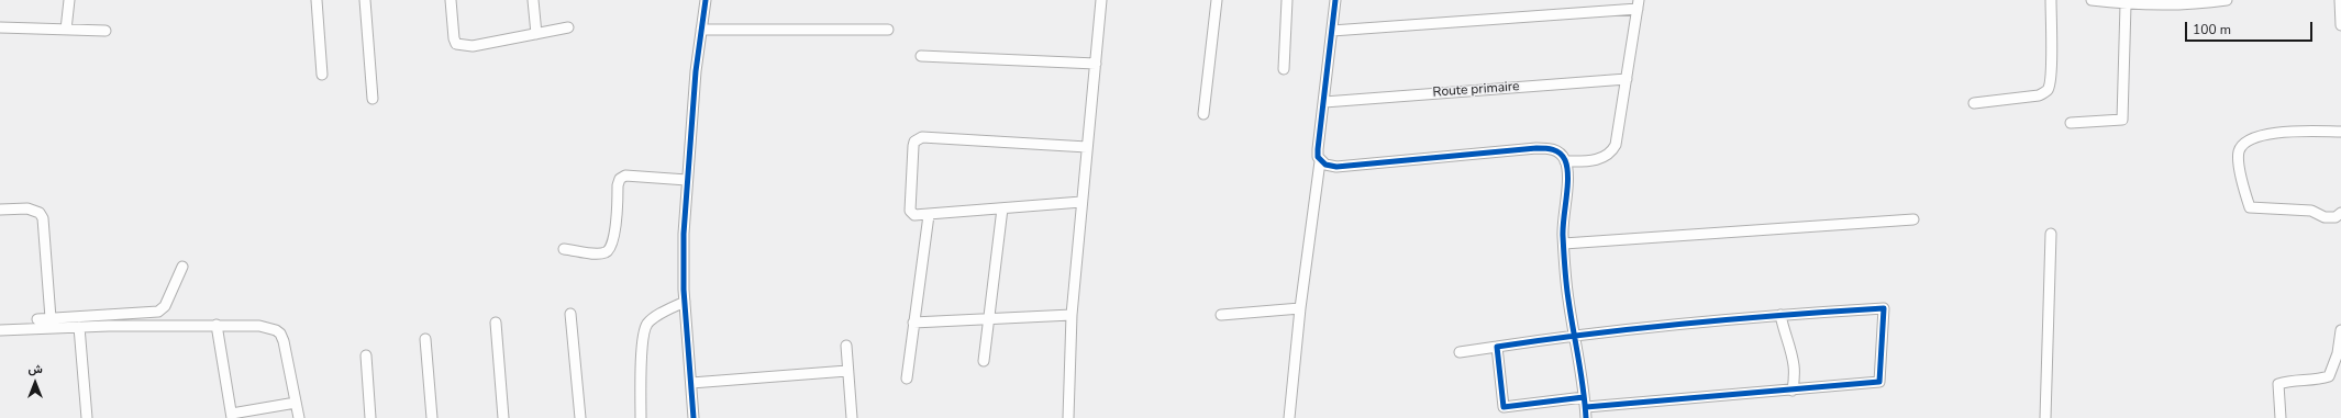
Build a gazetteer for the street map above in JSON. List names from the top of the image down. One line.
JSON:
{"streets":{"street":["Route primaire"]},"scale_bar":"100 m","north":"top"}
